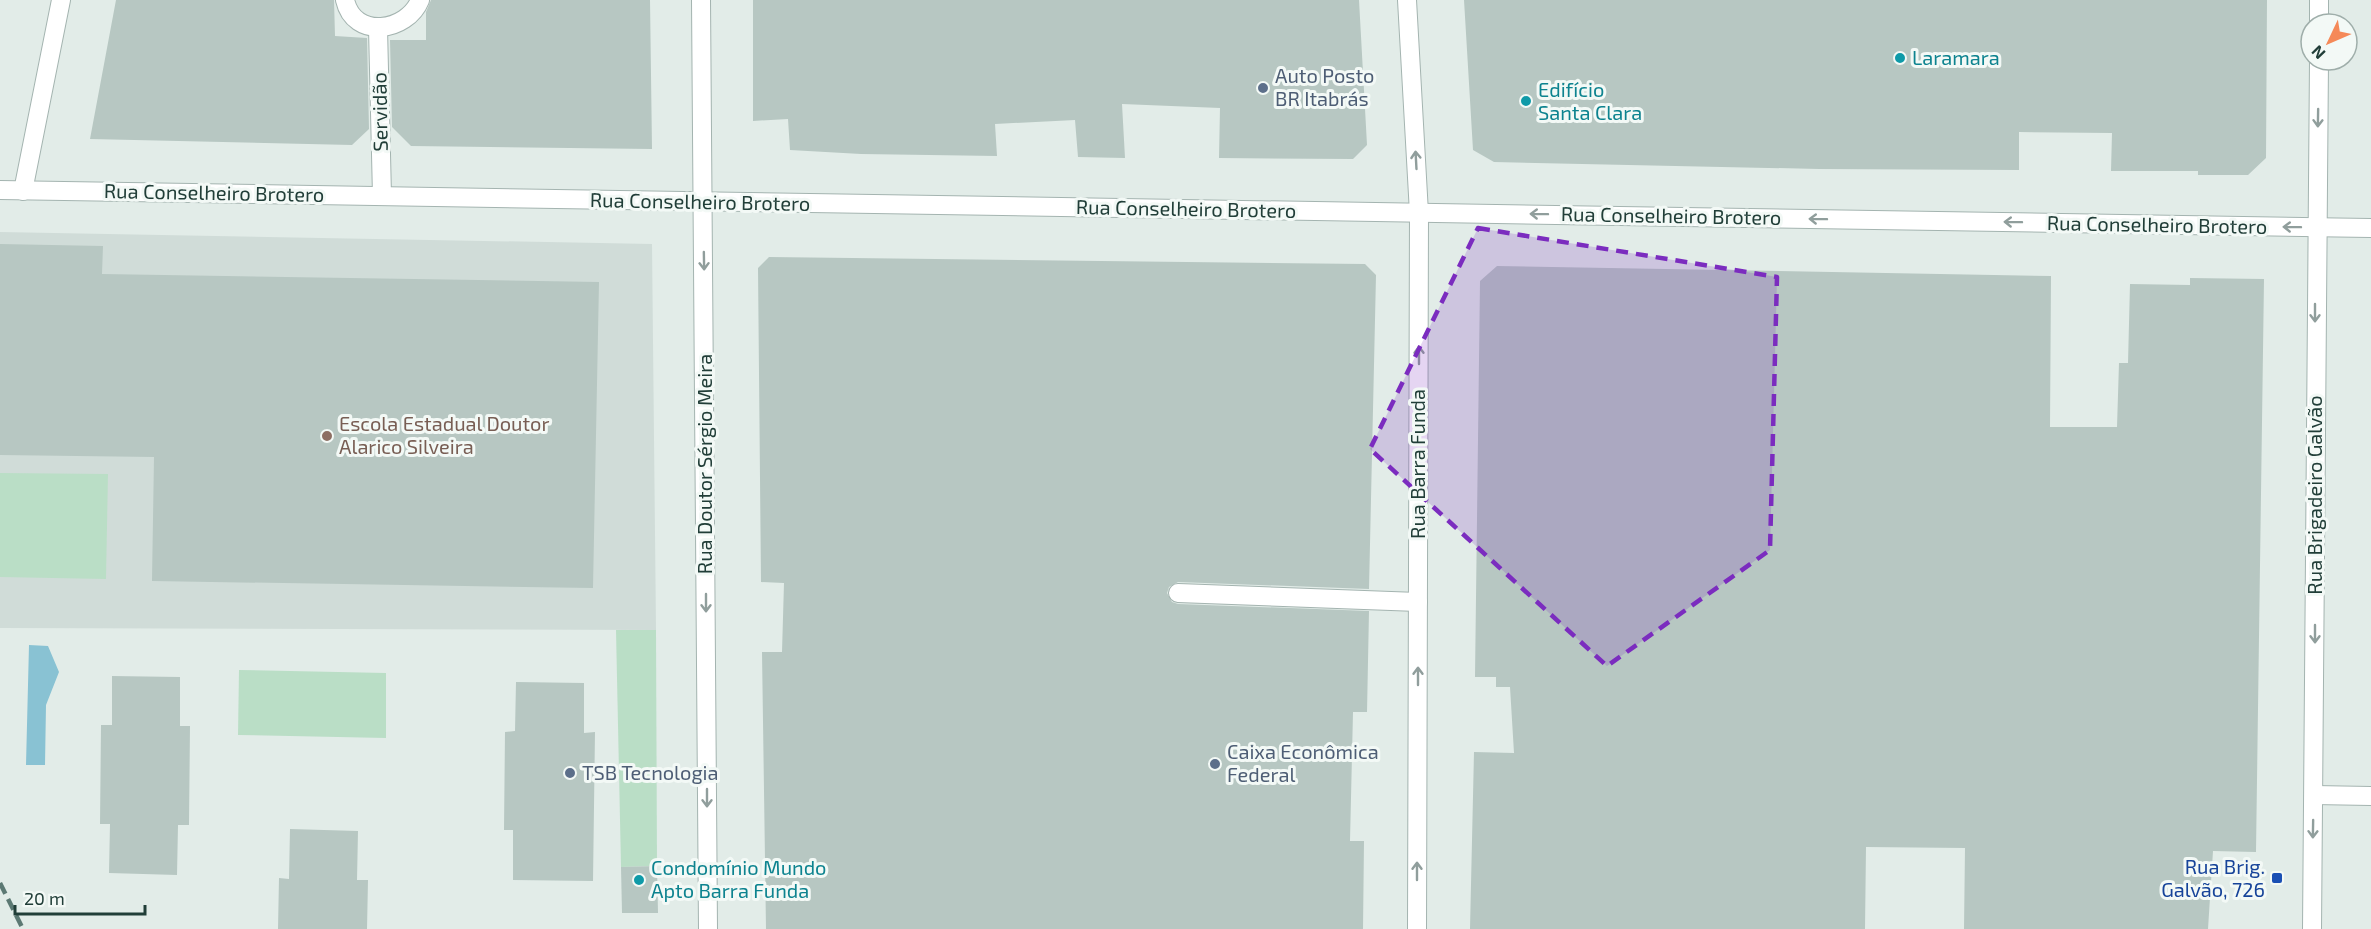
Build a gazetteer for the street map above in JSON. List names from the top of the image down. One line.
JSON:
{"streets":{"street":["Servidão","Rua Conselheiro Brotero","Rua Doutor Sérgio Meira","Rua Barra Funda","Rua Brigadeiro Galvão"]},"crossings":[["Servidão","Rua Conselheiro Brotero"],["Rua Conselheiro Brotero","Rua Doutor Sérgio Meira"],["Rua Conselheiro Brotero","Rua Barra Funda"],["Rua Conselheiro Brotero","Rua Brigadeiro Galvão"]],"one_way":["Rua Conselheiro Brotero","Rua Doutor Sérgio Meira","Rua Barra Funda","Rua Brigadeiro Galvão"],"places":{"other":["Laramara","Auto Posto BR Itabrás","Edifício Santa Clara","Escola Estadual Doutor Alarico Silveira","Caixa Econômica Federal","TSB Tecnologia","Condomínio Mundo Apto Barra Funda"],"transit":["Rua Brig. Galvão, 726"]},"scale_bar":"20 m","north":"bottom left"}
